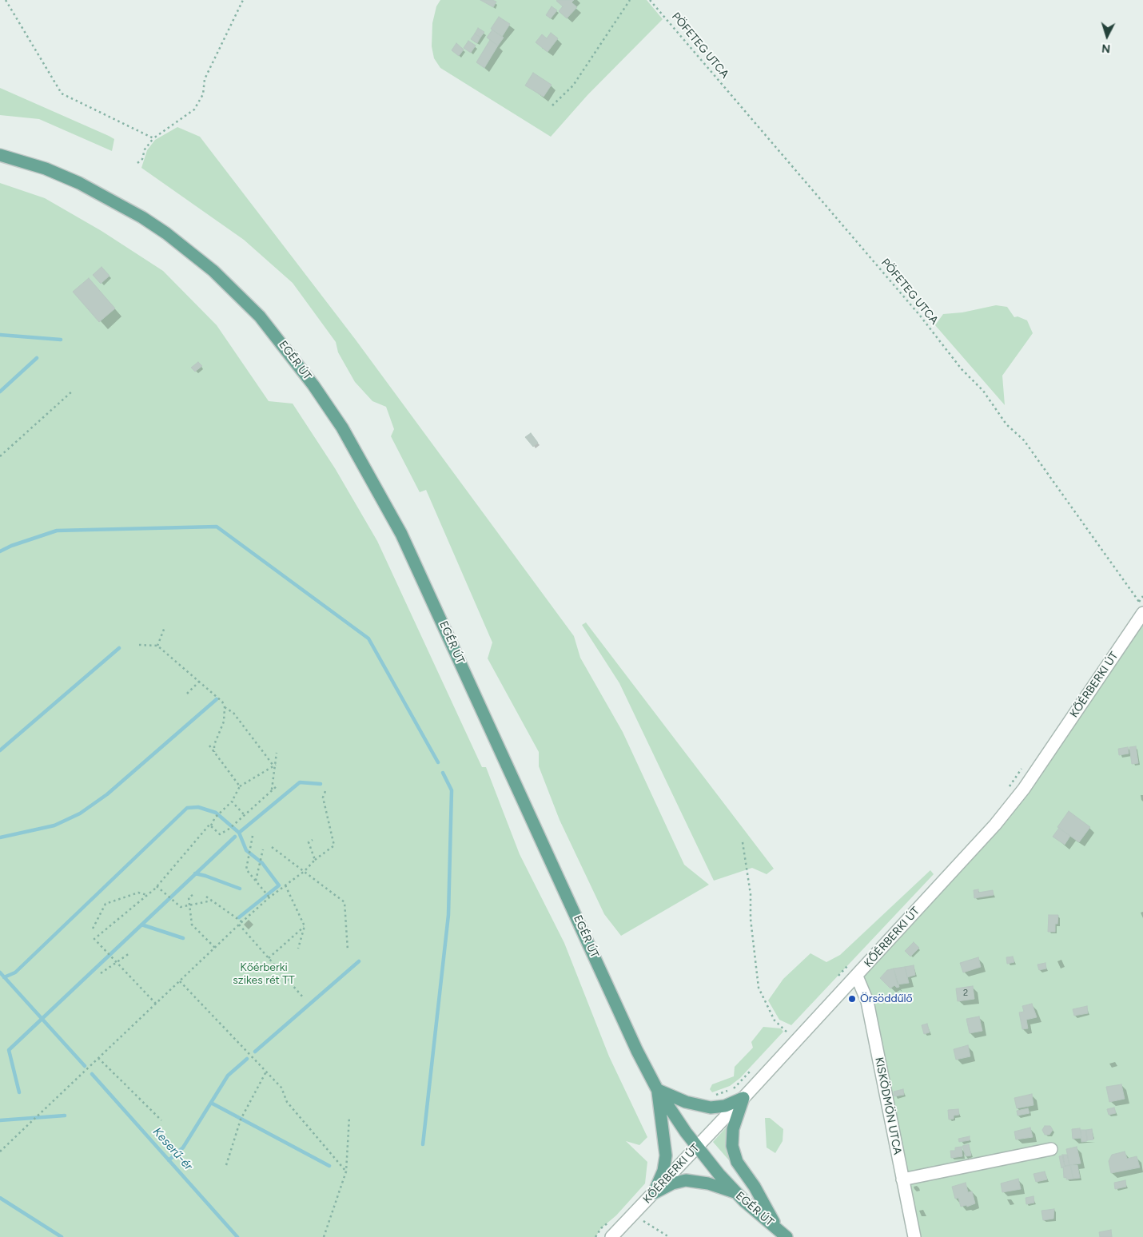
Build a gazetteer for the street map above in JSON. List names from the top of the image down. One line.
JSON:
{"streets":{"main road":["EGÉR ÚT"],"street":["KŐÉRBERKI ÚT","KISKÖDMÖN UTCA"],"path":["PÖFETEG UTCA"]},"crossings":[["PÖFETEG UTCA","KŐÉRBERKI ÚT"],["EGÉR ÚT","KŐÉRBERKI ÚT"],["KŐÉRBERKI ÚT","KISKÖDMÖN UTCA"]],"water":["Keserű-ér"],"parks":["Kőérberki szikes rét TT"],"places":["Örsöddűlő"],"house_numbers":["2"],"north":"bottom"}
